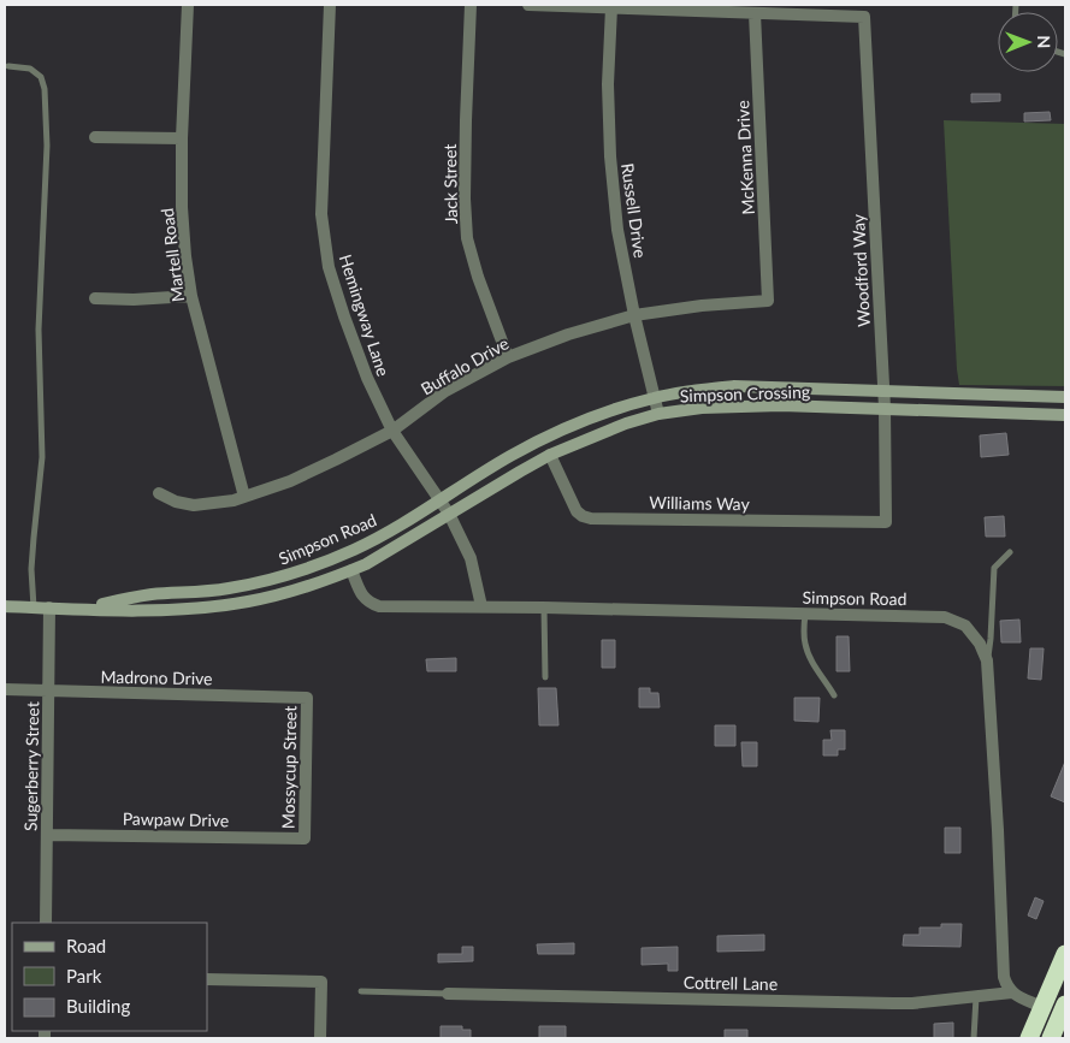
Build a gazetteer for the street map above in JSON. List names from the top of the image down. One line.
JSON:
{"streets":{"street":["McKenna Drive","Jack Street","Russell Drive","Martell Road","Woodford Way","Hemingway Lane","Buffalo Drive","Simpson Crossing","Williams Way","Simpson Road","Madrono Drive","Sugerberry Street","Mossycup Street","Pawpaw Drive","Cottrell Lane"]},"crossings":[["McKenna Drive","Woodford Way"],["McKenna Drive","Buffalo Drive"],["Jack Street","Buffalo Drive"],["Russell Drive","Buffalo Drive"],["Russell Drive","Simpson Crossing"],["Russell Drive","Simpson Road"],["Martell Road","Buffalo Drive"],["Woodford Way","Simpson Crossing"],["Woodford Way","Williams Way"],["Woodford Way","Simpson Road"],["Hemingway Lane","Buffalo Drive"],["Hemingway Lane","Simpson Crossing"],["Hemingway Lane","Simpson Road"],["Simpson Crossing","Williams Way"],["Simpson Crossing","Simpson Road"],["Simpson Road","Sugerberry Street"],["Simpson Road","Cottrell Lane"],["Madrono Drive","Sugerberry Street"],["Madrono Drive","Mossycup Street"],["Sugerberry Street","Pawpaw Drive"],["Mossycup Street","Pawpaw Drive"]],"legend":["Road","Park","Building"],"north":"right"}
